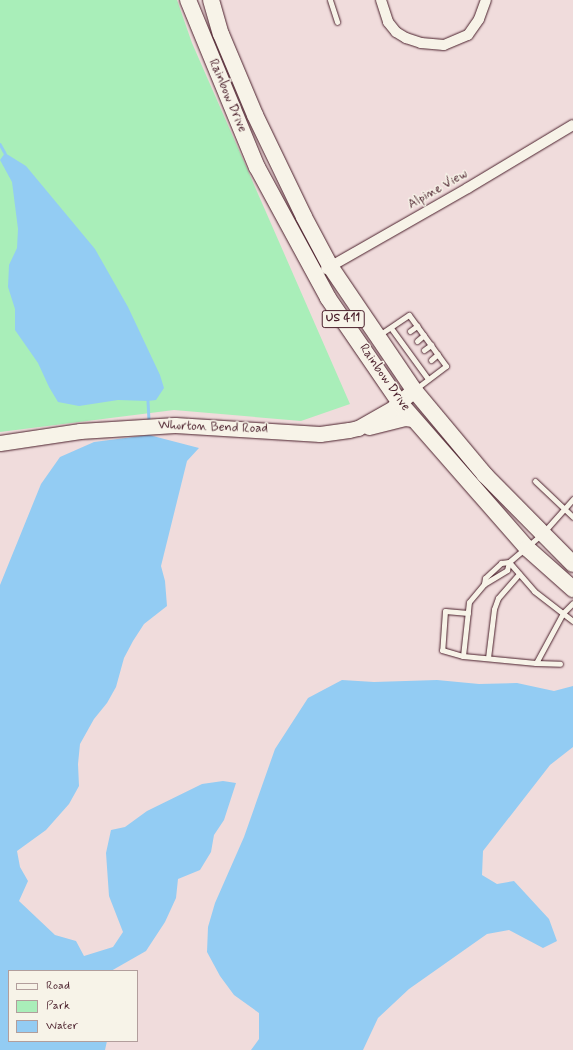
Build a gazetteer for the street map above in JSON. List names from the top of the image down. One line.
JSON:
{"streets":{"main road":["Rainbow Drive","US 411","Whorton Bend Road"],"street":["Alpine View"]},"crossings":[["Rainbow Drive","Alpine View"],["Rainbow Drive","Whorton Bend Road"]],"legend":["Road","Park","Water"]}
